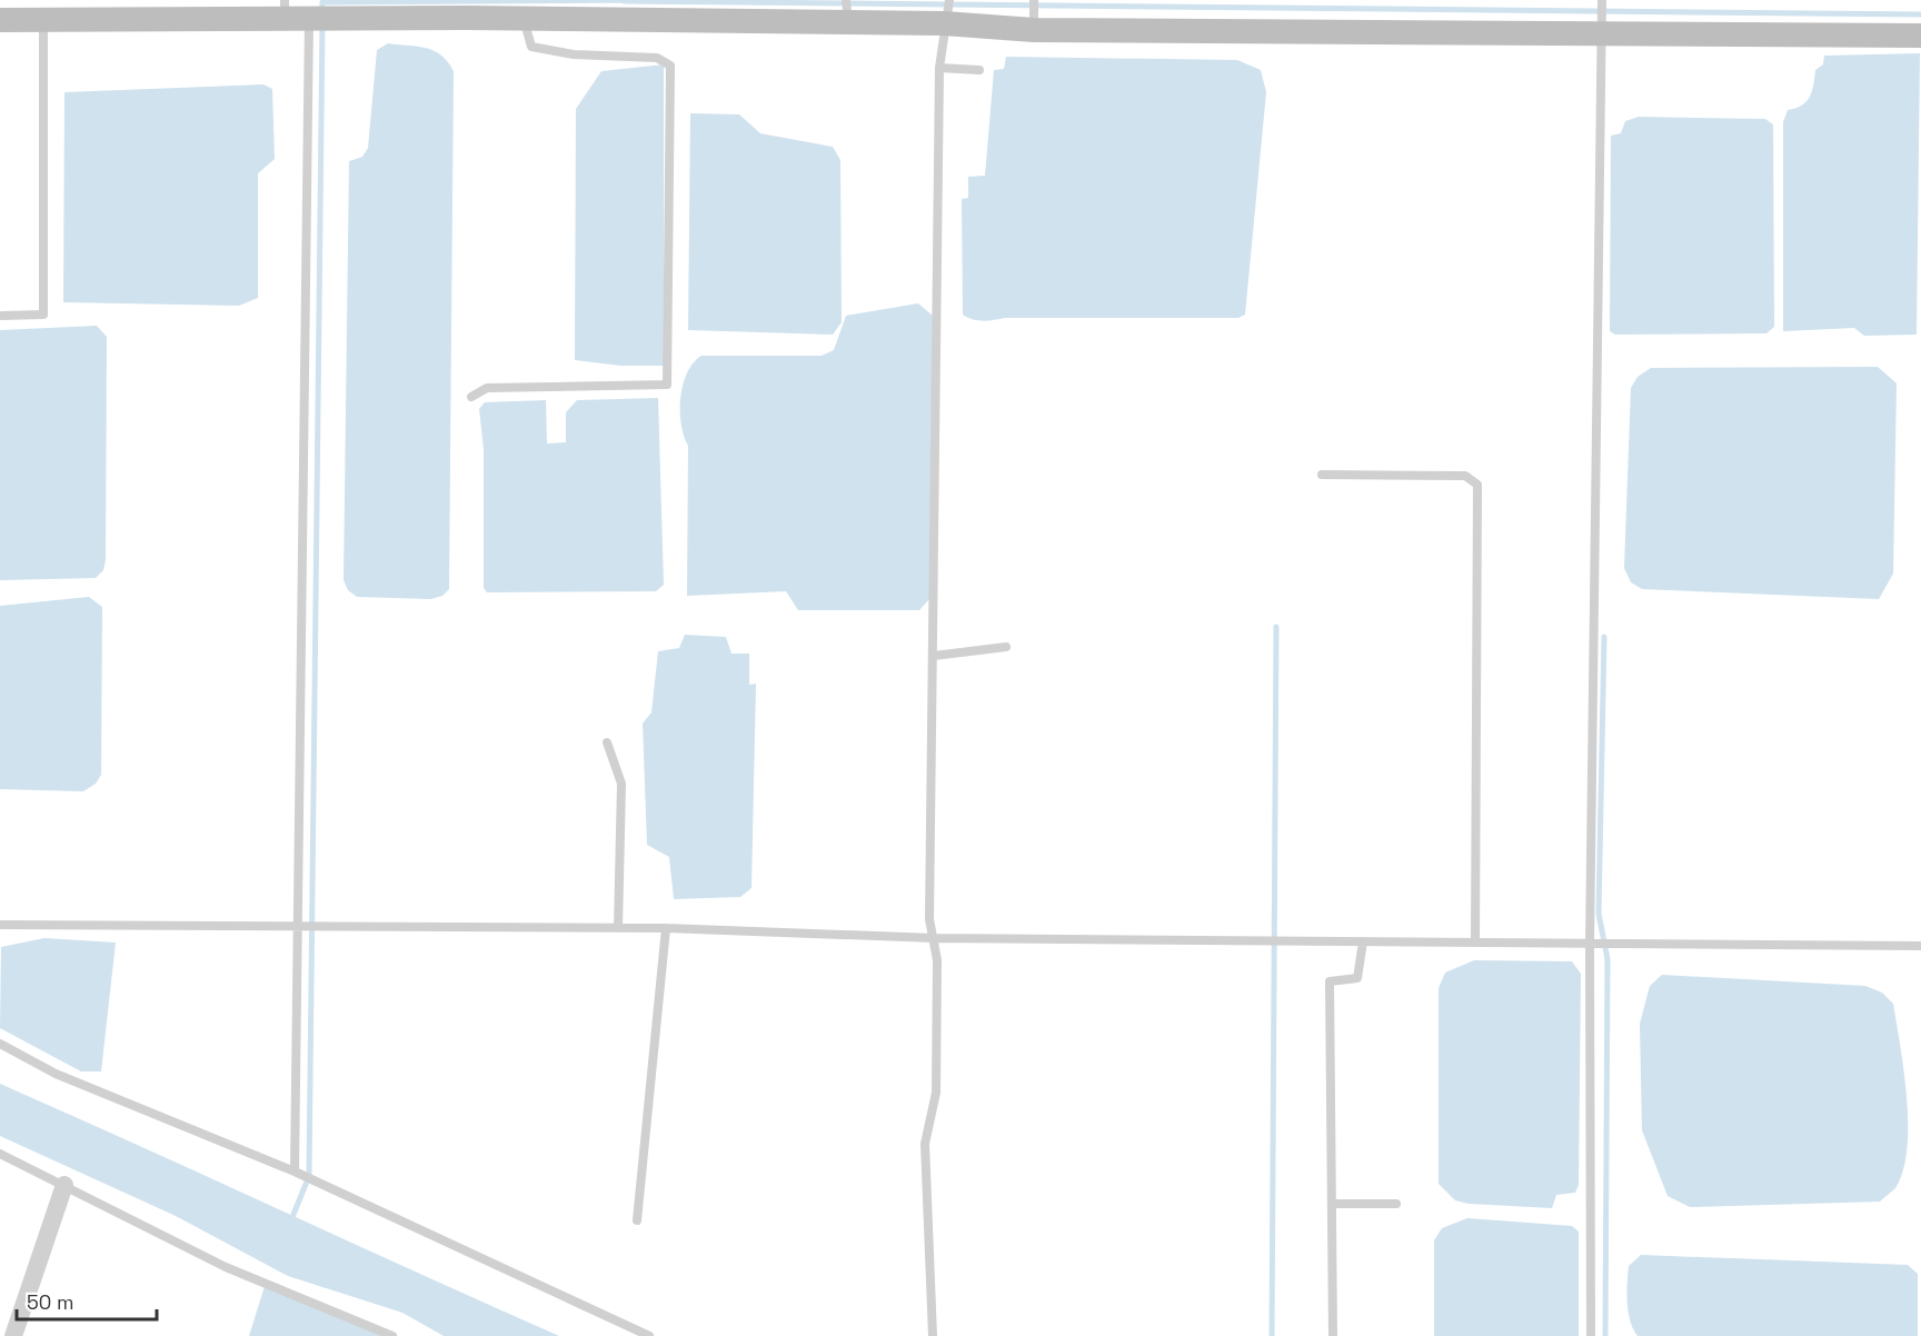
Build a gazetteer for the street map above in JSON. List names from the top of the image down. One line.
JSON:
{"scale_bar":"50 m"}
